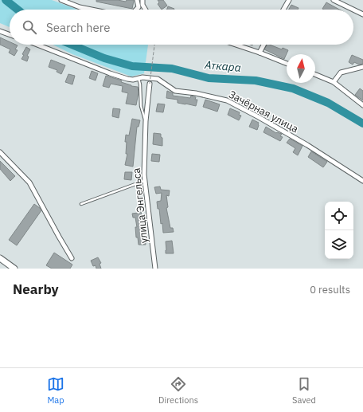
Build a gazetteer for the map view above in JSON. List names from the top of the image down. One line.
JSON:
{"streets":{"street":["Зачёрная улица","улица Энгельса"]},"water":["Аткара"],"north":"top","page":{"search":"Search here","heading":["Nearby","0 results"],"nav":["Map","Directions","Saved"]}}
